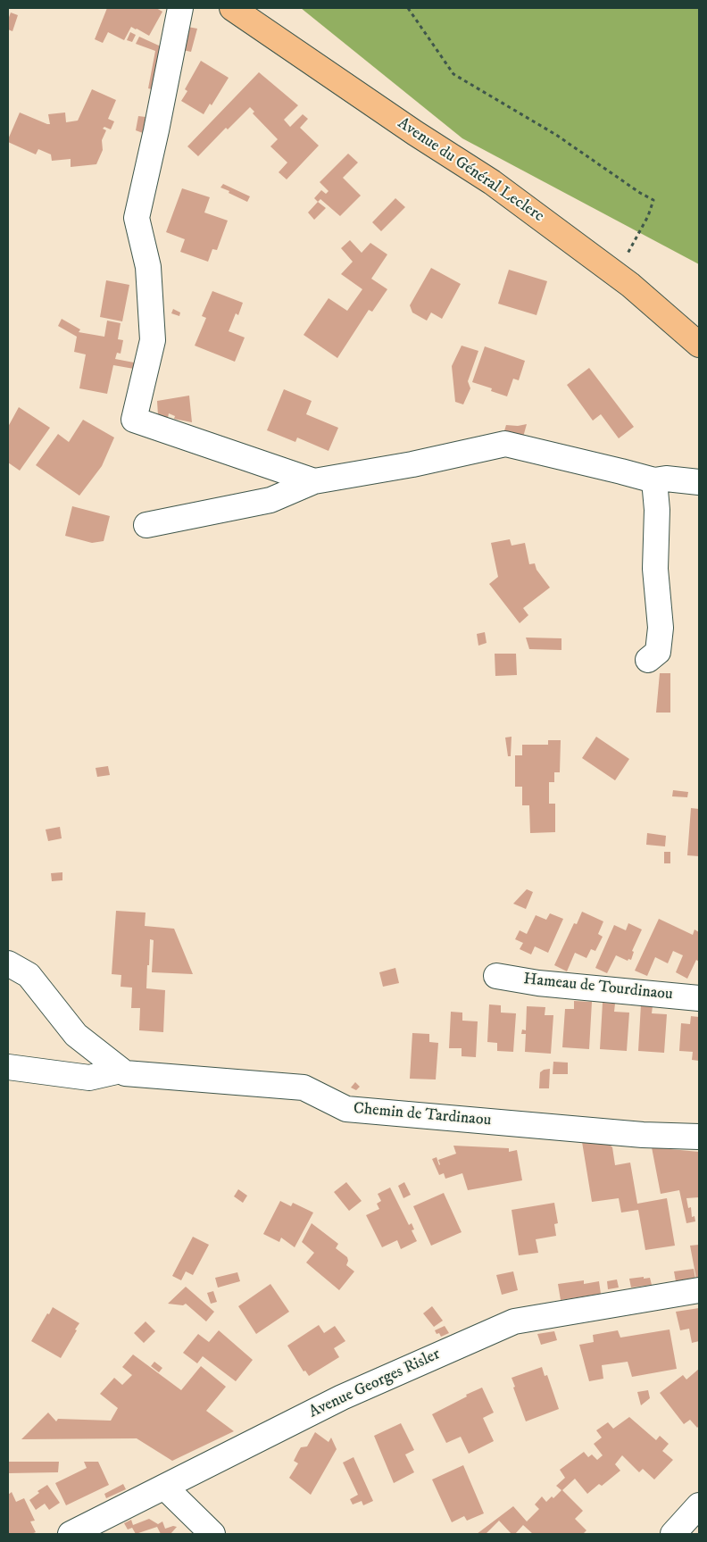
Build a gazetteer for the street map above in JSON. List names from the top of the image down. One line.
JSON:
{"streets":{"main road":["Avenue du Général Leclerc"],"street":["Hameau de Tourdinaou","Chemin de Tardinaou","Avenue Georges Risler"]}}
